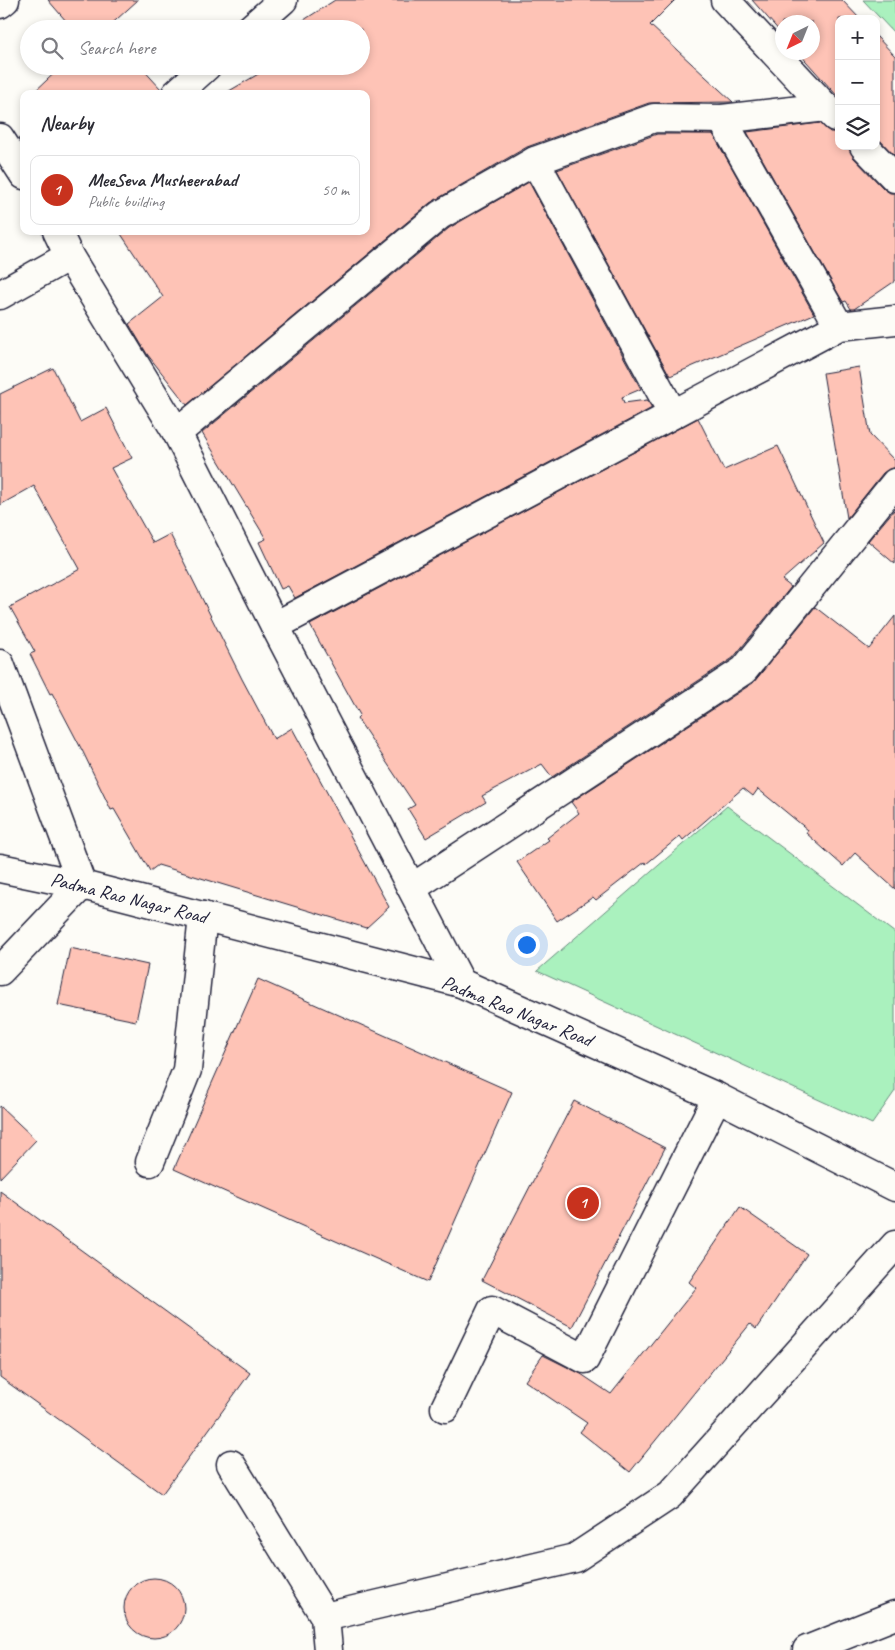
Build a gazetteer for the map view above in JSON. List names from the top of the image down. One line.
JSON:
{"streets":{"street":["Padma Rao Nagar Road"]},"north":"bottom left","page":{"map_buttons":["+","−"],"search":"Search here","heading":"Nearby","list":[{"mark":"1","name":"MeeSeva Musheerabad","note":"Public building","value":"50 m"}],"pins":"1"}}
